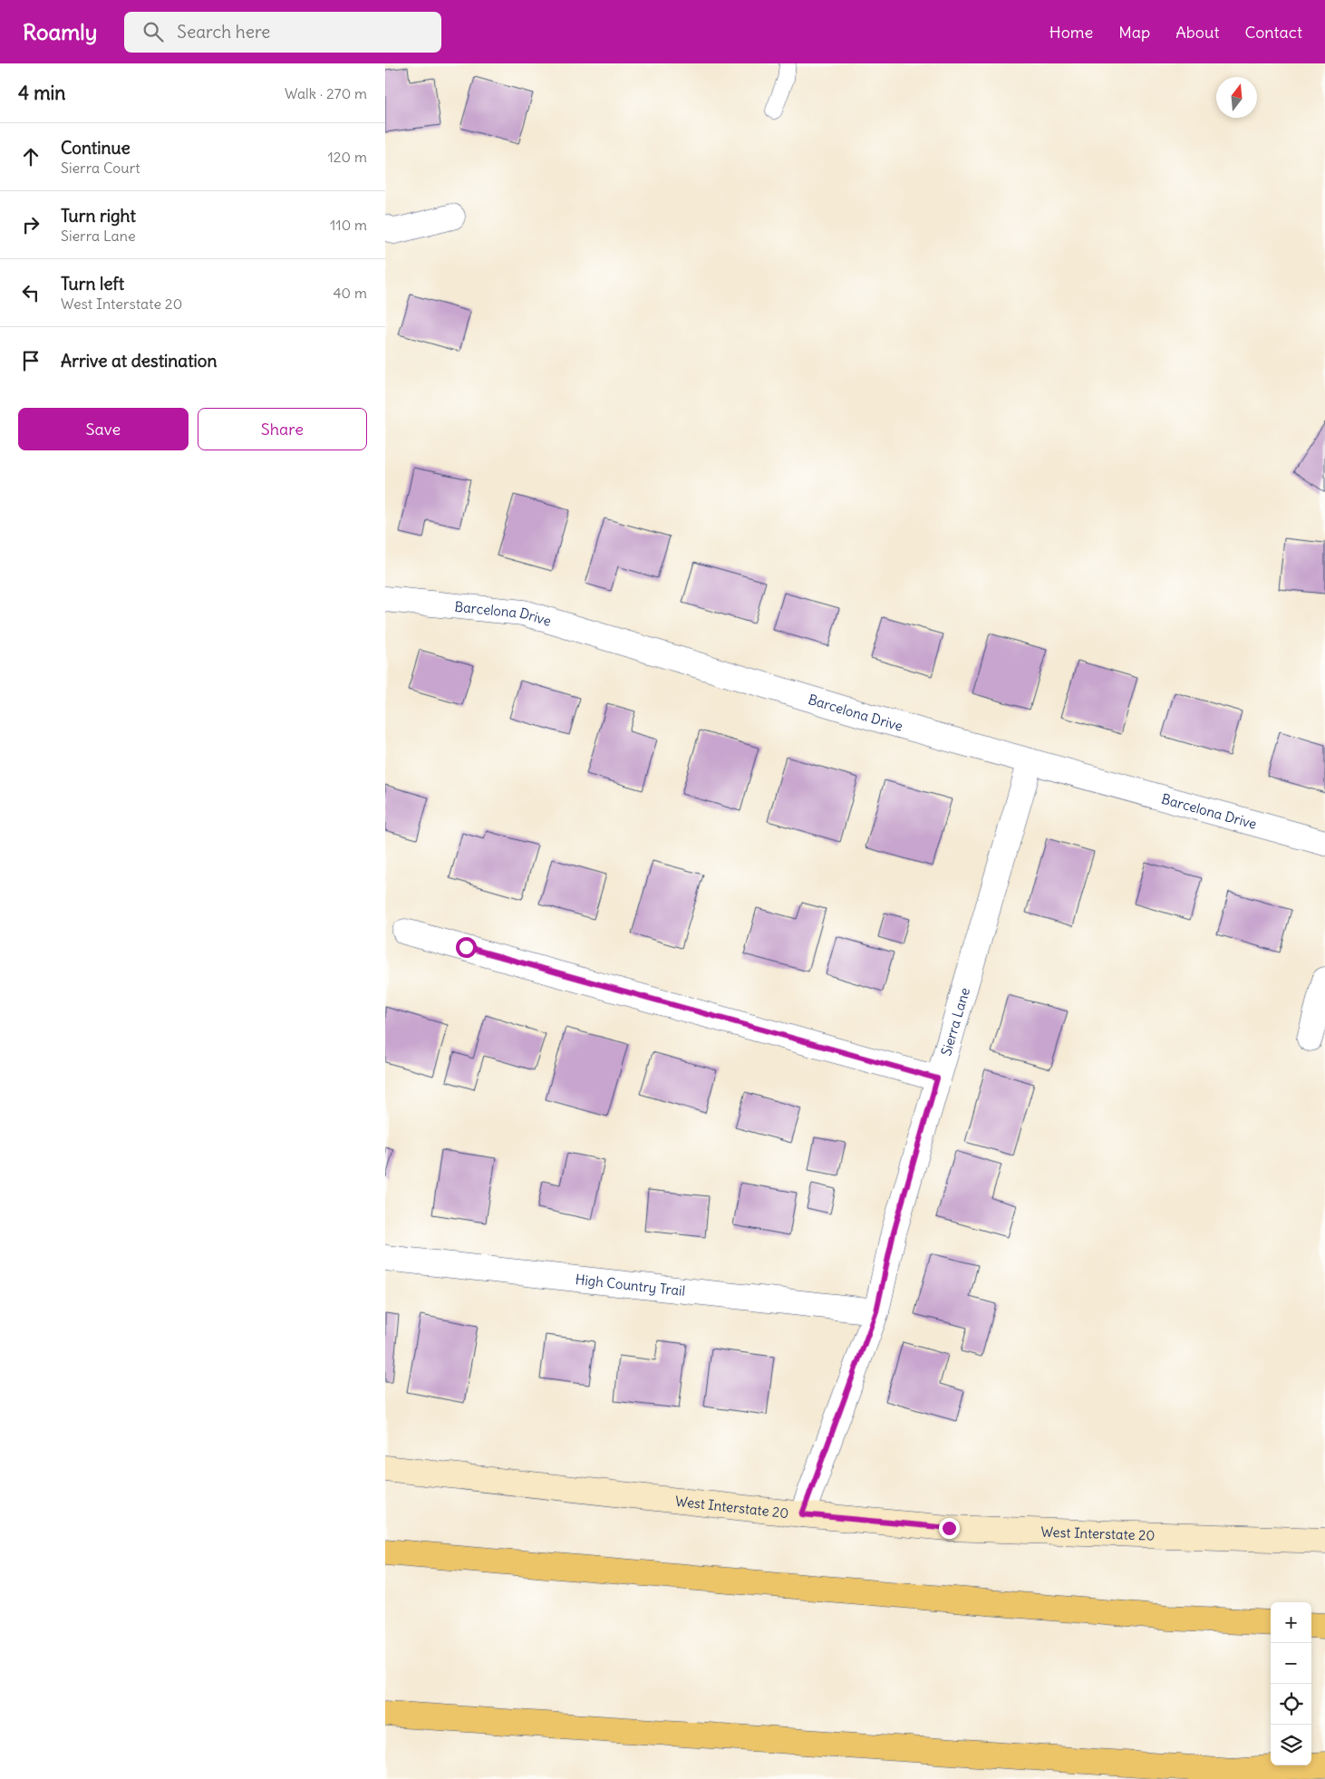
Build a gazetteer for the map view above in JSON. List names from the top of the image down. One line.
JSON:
{"streets":{"main road":["West Interstate 20"],"street":["Barcelona Drive","Sierra Lane","High Country Trail"]},"crossings":[["Barcelona Drive","Sierra Lane"],["Sierra Lane","High Country Trail"],["Sierra Lane","West Interstate 20"]],"north":"top","page":{"header":"Roamly","search":"Search here","nav":["Home","Map","About","Contact"],"heading":["4 min","Walk · 270 m"],"list":[["Continue","Sierra Court","120 m"],["Turn right","Sierra Lane","110 m"],["Turn left","West Interstate 20","40 m"],"Arrive at destination"],"buttons":["Save","Share"],"map_buttons":["+","−"]}}
